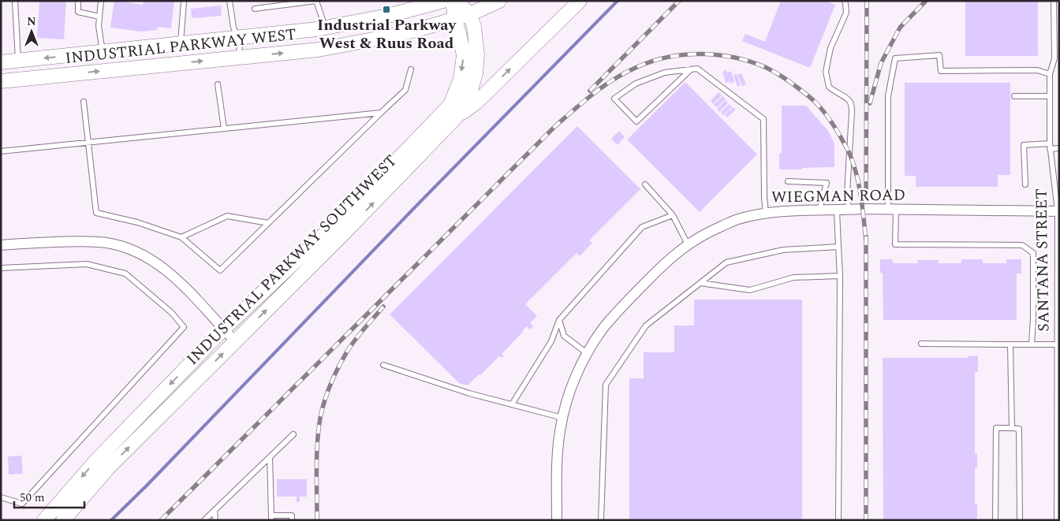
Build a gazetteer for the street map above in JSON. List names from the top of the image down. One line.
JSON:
{"streets":{"main road":["INDUSTRIAL PARKWAY WEST","INDUSTRIAL PARKWAY SOUTHWEST"],"street":["WIEGMAN ROAD"],"lane":["SANTANA STREET"]},"crossings":[["INDUSTRIAL PARKWAY WEST","INDUSTRIAL PARKWAY SOUTHWEST"],["WIEGMAN ROAD","SANTANA STREET"]],"places":{"transit":["Industrial Parkway West & Ruus Road"]},"scale_bar":"50 m","north":"top"}
